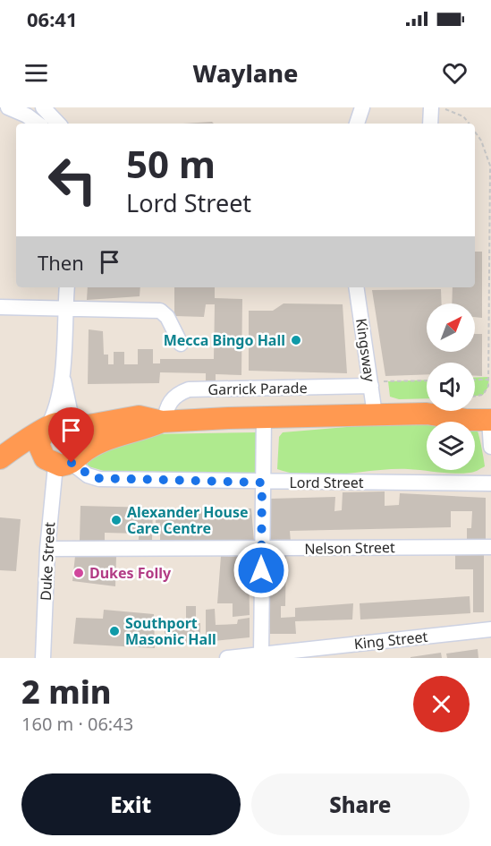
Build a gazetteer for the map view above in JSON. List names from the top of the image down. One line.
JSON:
{"streets":{"street":["Kingsway","Garrick Parade","Lord Street","Nelson Street","Duke Street","King Street"]},"crossings":[["Kingsway","Garrick Parade"],["Lord Street","Duke Street"],["Nelson Street","Duke Street"]],"places":["Mecca Bingo Hall","Alexander House Care Centre","Dukes Folly","Southport Masonic Hall"],"north":"top right","page":{"status":"06:41","header":"Waylane","turn":["50 m","Lord Street"],"then":"Then","heading":["2 min","160 m · 06:43"],"buttons":["Exit","Share"]}}
